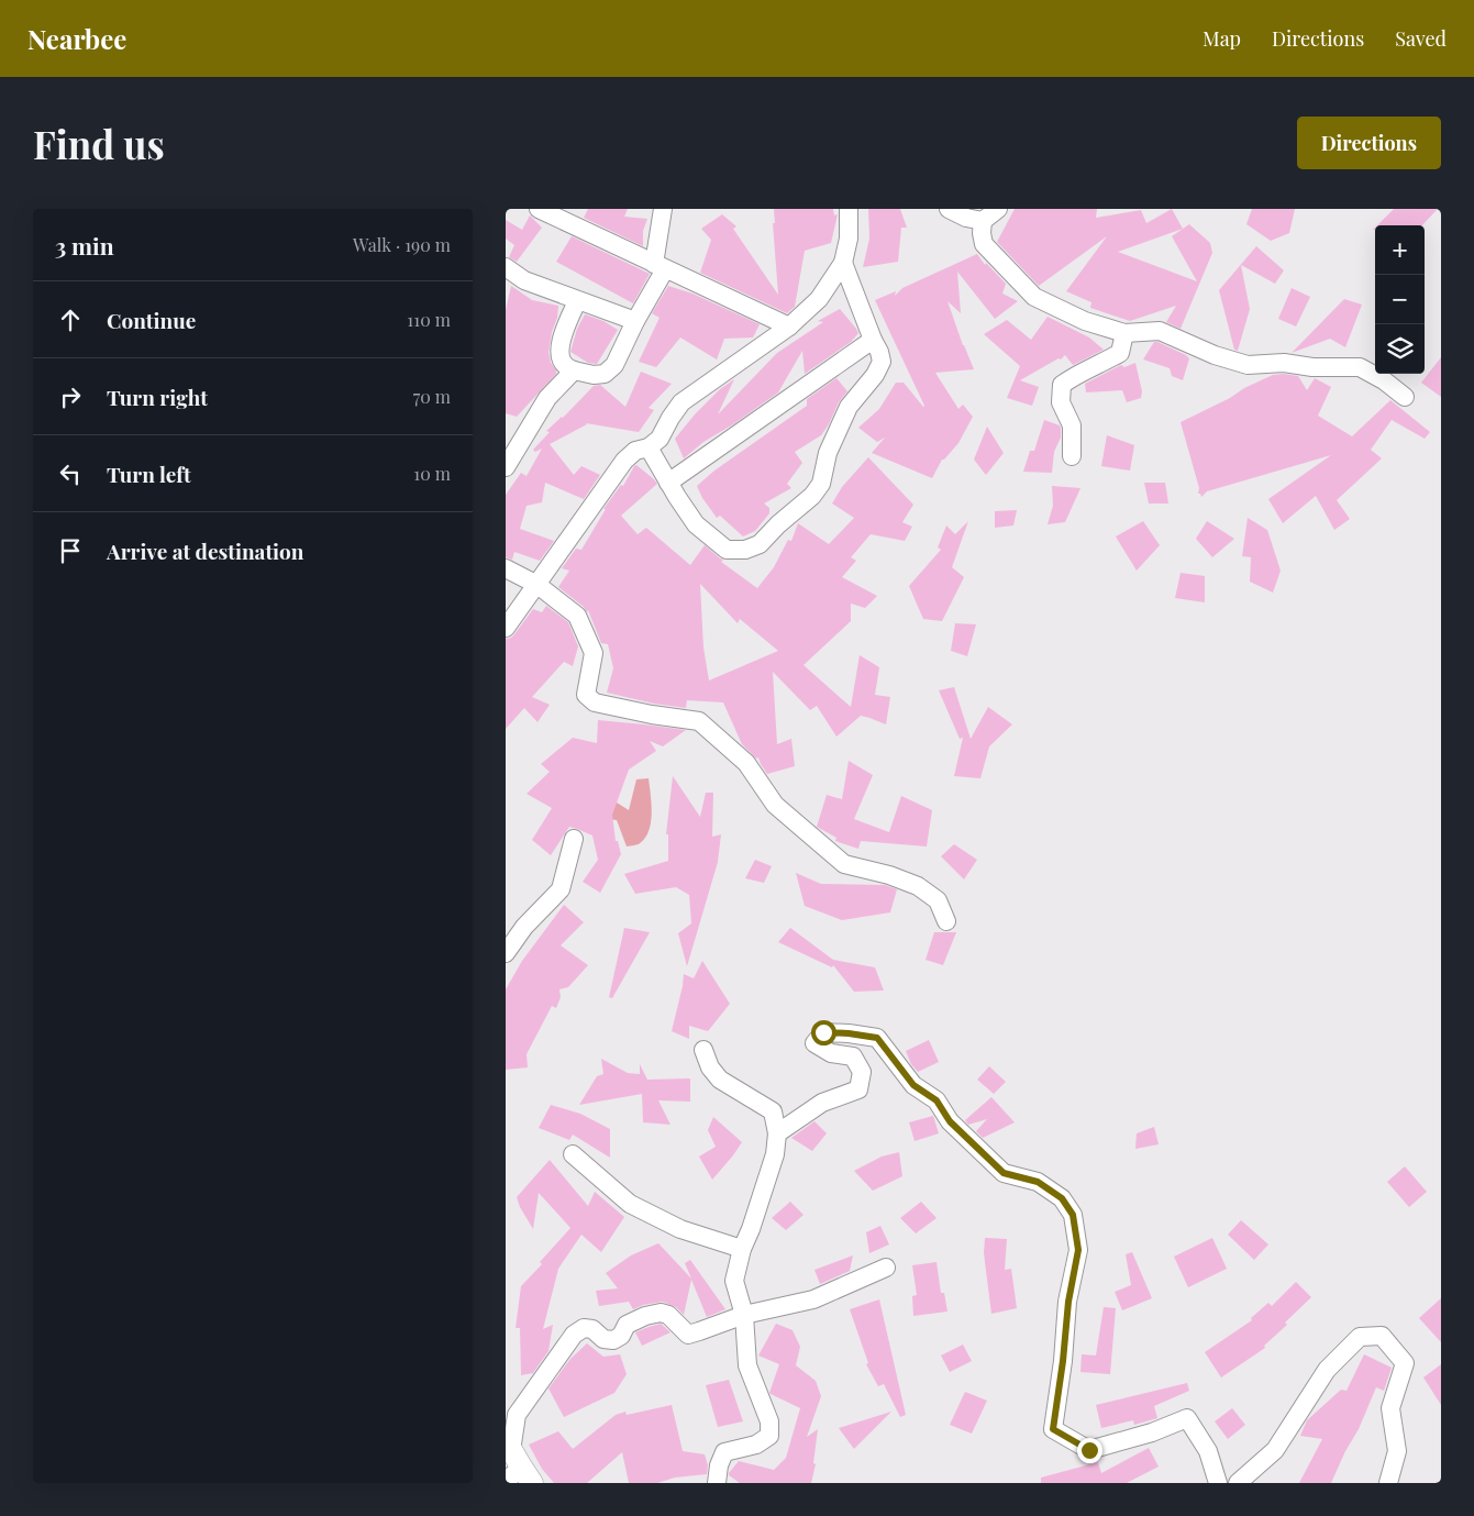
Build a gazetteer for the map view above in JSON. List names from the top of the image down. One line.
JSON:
{"page":{"header":"Nearbee","nav":["Map","Directions","Saved"],"buttons":"Directions","title":"Find us","heading":["3 min","Walk · 190 m"],"map_buttons":["+","−"],"list":[["Continue","110 m"],["Turn right","70 m"],["Turn left","10 m"],"Arrive at destination"]}}
